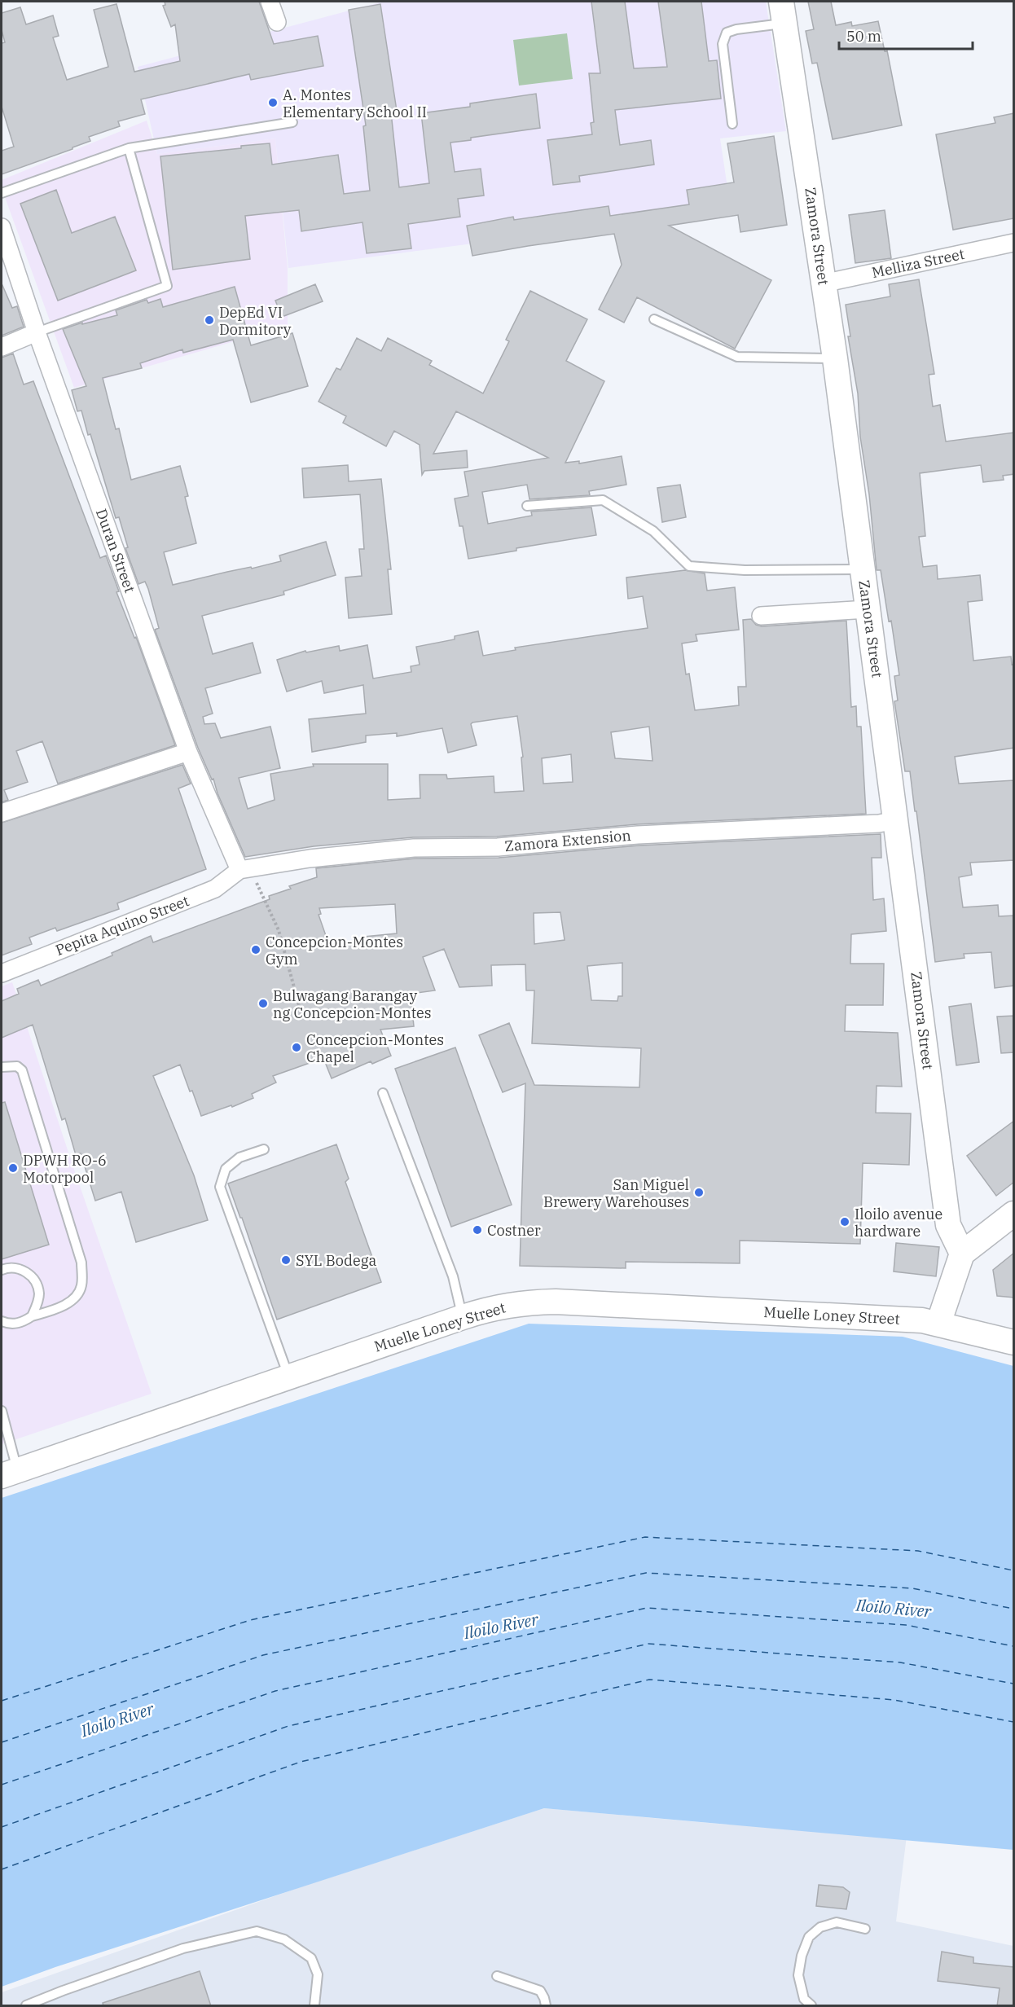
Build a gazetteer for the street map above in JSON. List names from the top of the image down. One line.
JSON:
{"streets":{"street":["Zamora Street","Melliza Street","Duran Street","Zamora Extension","Pepita Aquino Street","Muelle Loney Street"]},"crossings":[["Zamora Street","Melliza Street"],["Zamora Street","Zamora Extension"],["Duran Street","Zamora Extension"],["Duran Street","Pepita Aquino Street"],["Zamora Extension","Pepita Aquino Street"]],"water":["Iloilo River"],"places":["A. Montes Elementary School II","DepEd VI Dormitory","Concepcion-Montes Gym","Bulwagang Barangay ng Concepcion-Montes","Concepcion-Montes Chapel","DPWH RO-6 Motorpool","San Miguel Brewery Warehouses","Iloilo avenue hardware","Costner","SYL Bodega"],"scale_bar":"50 m"}
